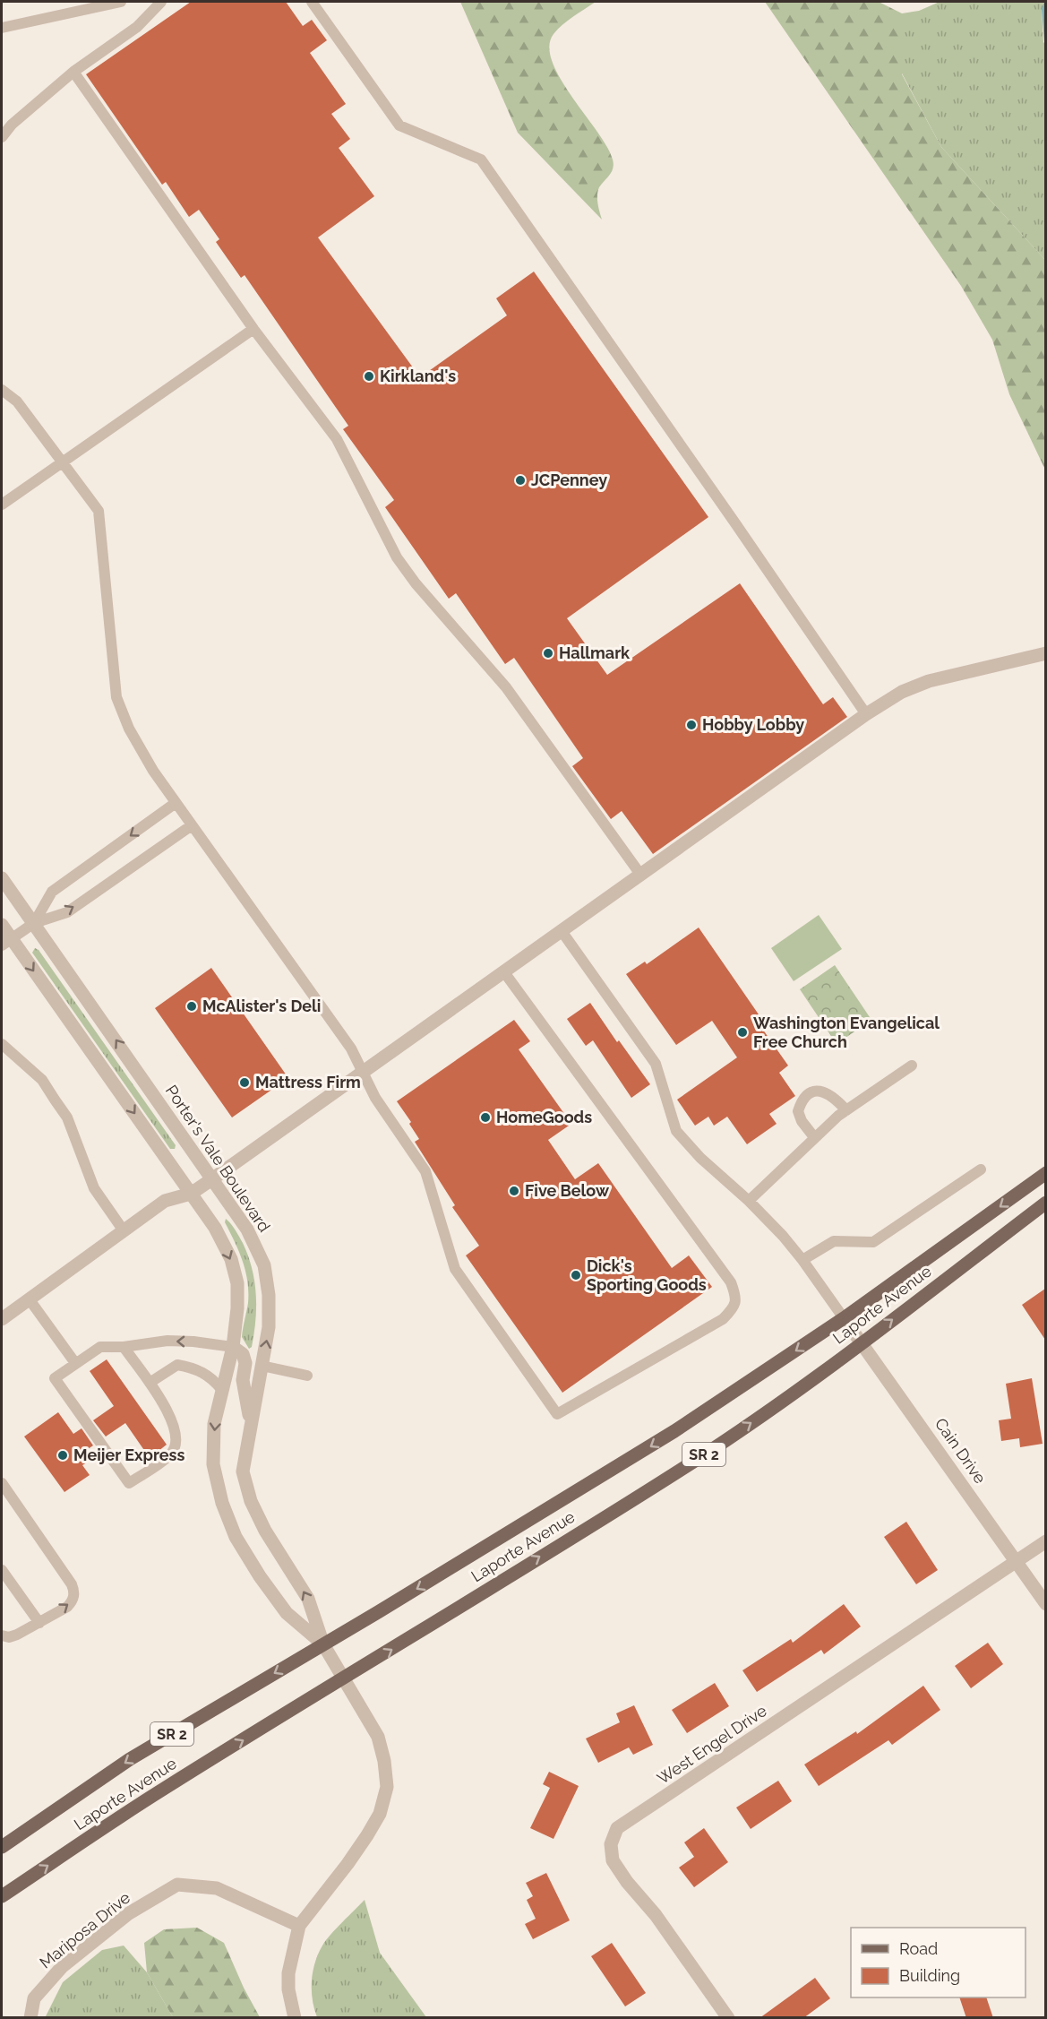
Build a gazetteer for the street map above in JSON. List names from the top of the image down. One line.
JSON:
{"streets":{"main road":["Laporte Avenue","SR 2"],"street":["Porter's Vale Boulevard","Cain Drive","West Engel Drive","Mariposa Drive"]},"crossings":[["Porter's Vale Boulevard","Laporte Avenue"],["Porter's Vale Boulevard","Mariposa Drive"],["Laporte Avenue","Cain Drive"],["Cain Drive","West Engel Drive"]],"places":["Kirkland's","JCPenney","Hallmark","Hobby Lobby","McAlister's Deli","Washington Evangelical Free Church","Mattress Firm","HomeGoods","Five Below","Dick's Sporting Goods","Meijer Express"],"legend":["Road","Building"]}
